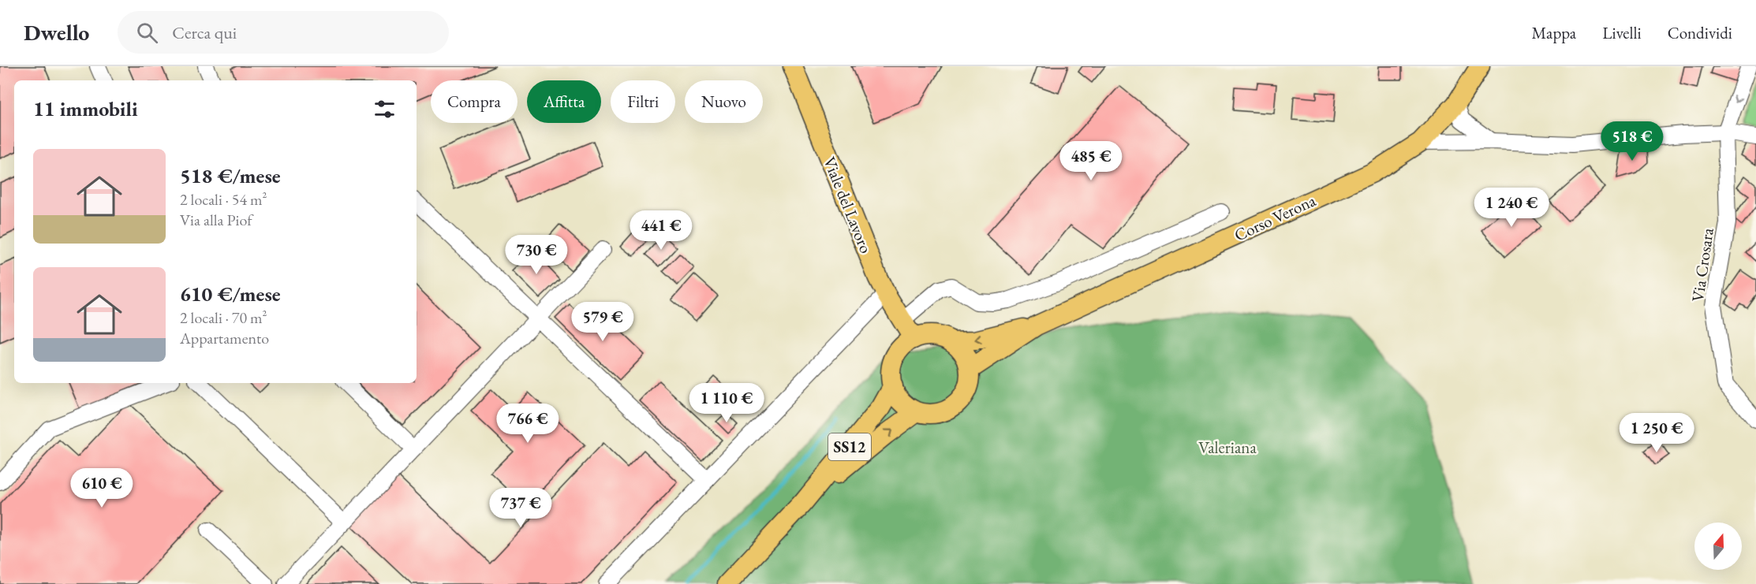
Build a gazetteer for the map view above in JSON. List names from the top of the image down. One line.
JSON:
{"streets":{"main road":["Viale del Lavoro","Corso Verona","SS12"],"street":["Via Crosara"]},"crossings":[["Viale del Lavoro","SS12"]],"parks":["Valeriana"],"north":"top","page":{"header":"Dwello","search":"Cerca qui","nav":["Mappa","Livelli","Condividi"],"chip":["Compra","Affitta","Filtri","Nuovo"],"heading":"11 immobili","price":["518 €","485 €","1 240 €","441 €","730 €","579 €","1 110 €","766 €","1 250 €","610 €","737 €"],"list":[{"name":"518 €/mese","note":"2 locali · 54 m² · Via alla Piof"},{"name":"610 €/mese","note":"2 locali · 70 m² · Appartamento"}]}}
